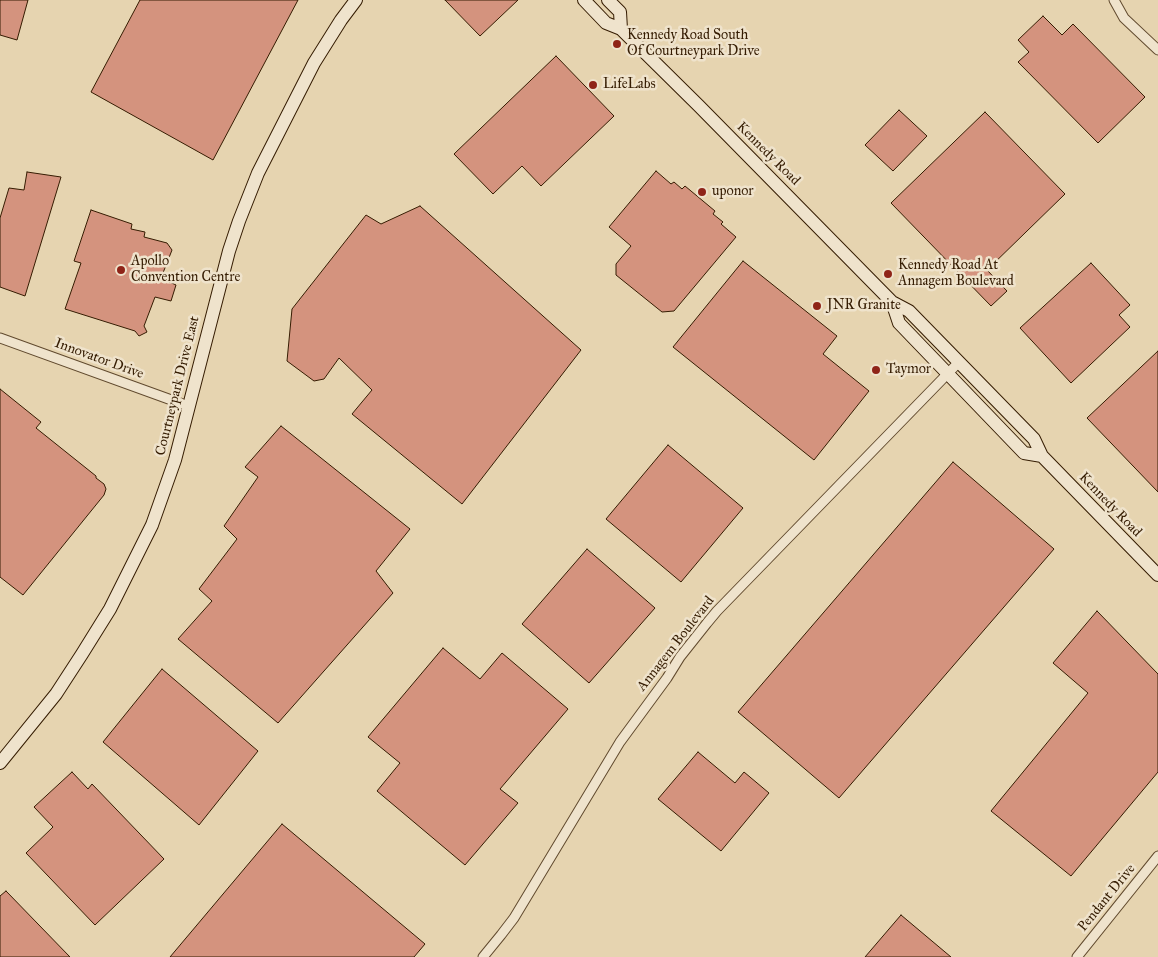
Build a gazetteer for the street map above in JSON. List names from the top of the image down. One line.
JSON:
{"streets":{"main road":["Kennedy Road","Courtneypark Drive East"],"street":["Innovator Drive","Annagem Boulevard","Pendant Drive"]},"crossings":[["Kennedy Road","Annagem Boulevard"],["Innovator Drive","Courtneypark Drive East"]],"places":["Kennedy Road South Of Courtneypark Drive","LifeLabs","uponor","Apollo Convention Centre","Kennedy Road At Annagem Boulevard","JNR Granite","Taymor"]}
